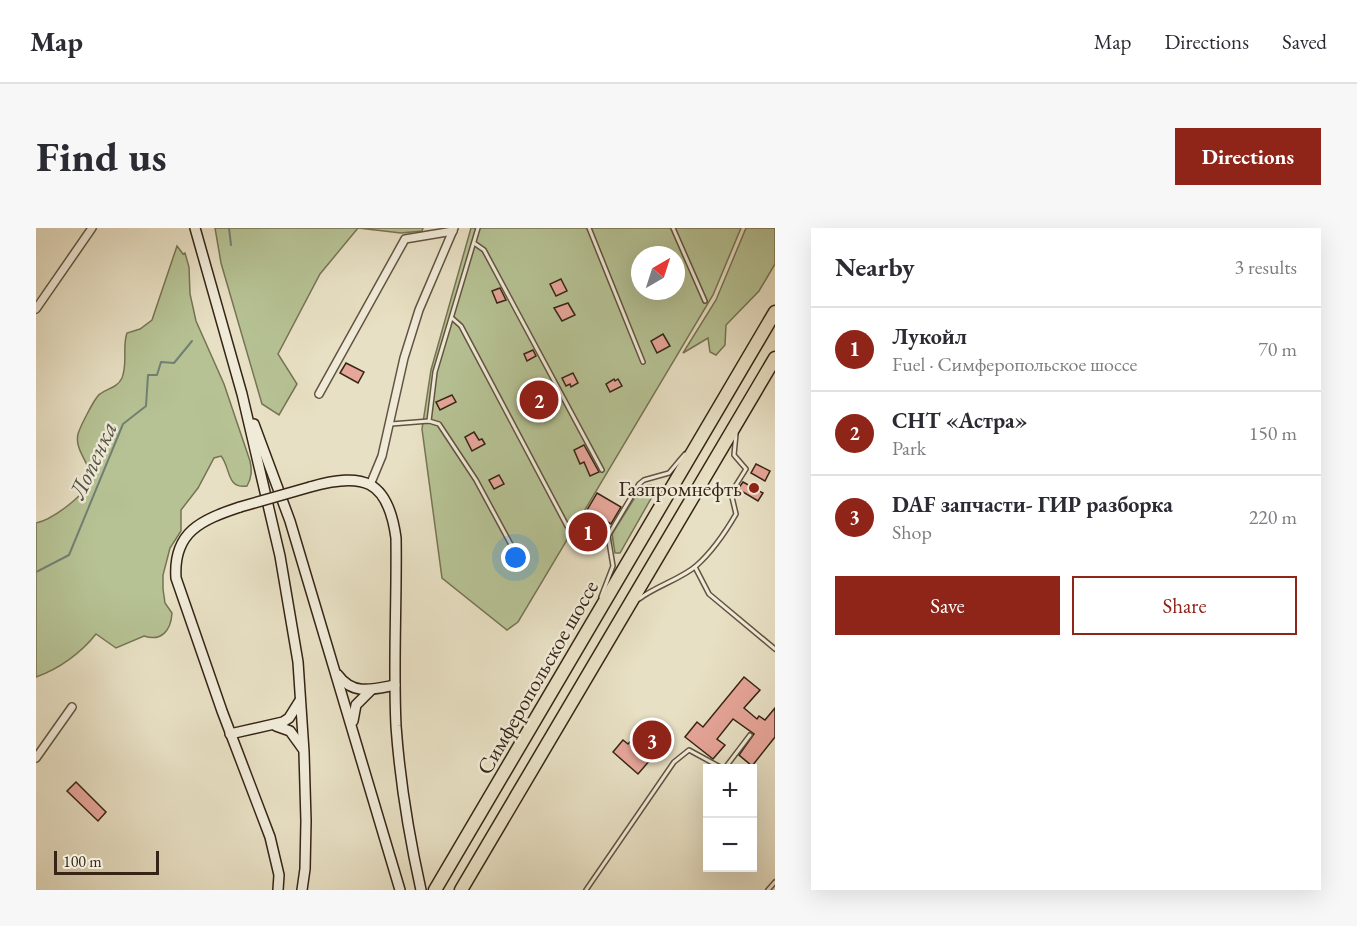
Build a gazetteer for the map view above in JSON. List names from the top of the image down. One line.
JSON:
{"streets":{"highway":["Симферопольское шоссе"]},"water":["Лопенка"],"places":["Газпромнефть"],"scale_bar":"100 m","north":"top right","page":{"header":"Map","nav":["Map","Directions","Saved"],"buttons":["Directions",["Save","Share"]],"title":"Find us","heading":["Nearby","3 results"],"list":[{"mark":"1","name":"Лукойл","note":"Fuel · Симферопольское шоссе","value":"70 m"},{"mark":"2","name":"СНТ «Астра»","note":"Park","value":"150 m"},{"mark":"3","name":"DAF запчасти- ГИР разборка","note":"Shop","value":"220 m"}],"pins":["2","1","3"],"map_buttons":["+","−"],"scale":"100 m"}}
